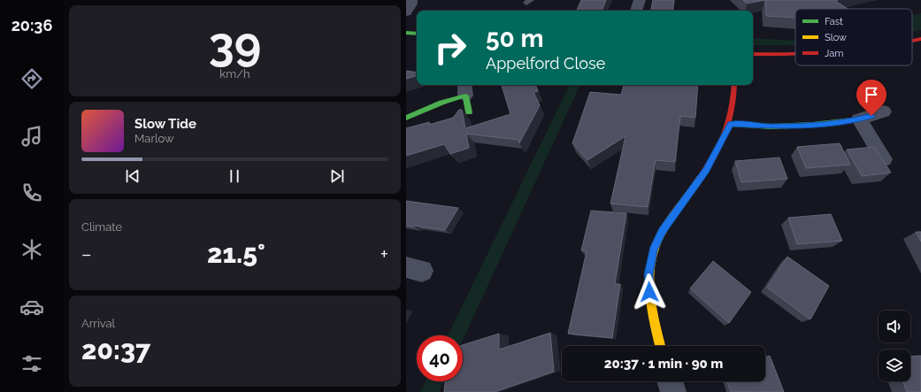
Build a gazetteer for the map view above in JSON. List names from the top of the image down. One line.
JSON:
{"legend":["Fast","Slow","Jam"],"page":{"tabs":"20:36","tile":[["39","km/h"],"Climate",["Arrival","20:37"]],"turn":["50 m","Appelford Close"],"song":["Slow Tide","Marlow"],"heat":["−","21.5°","+"],"limit":"40","trip":"20:37 · 1 min · 90 m"}}
